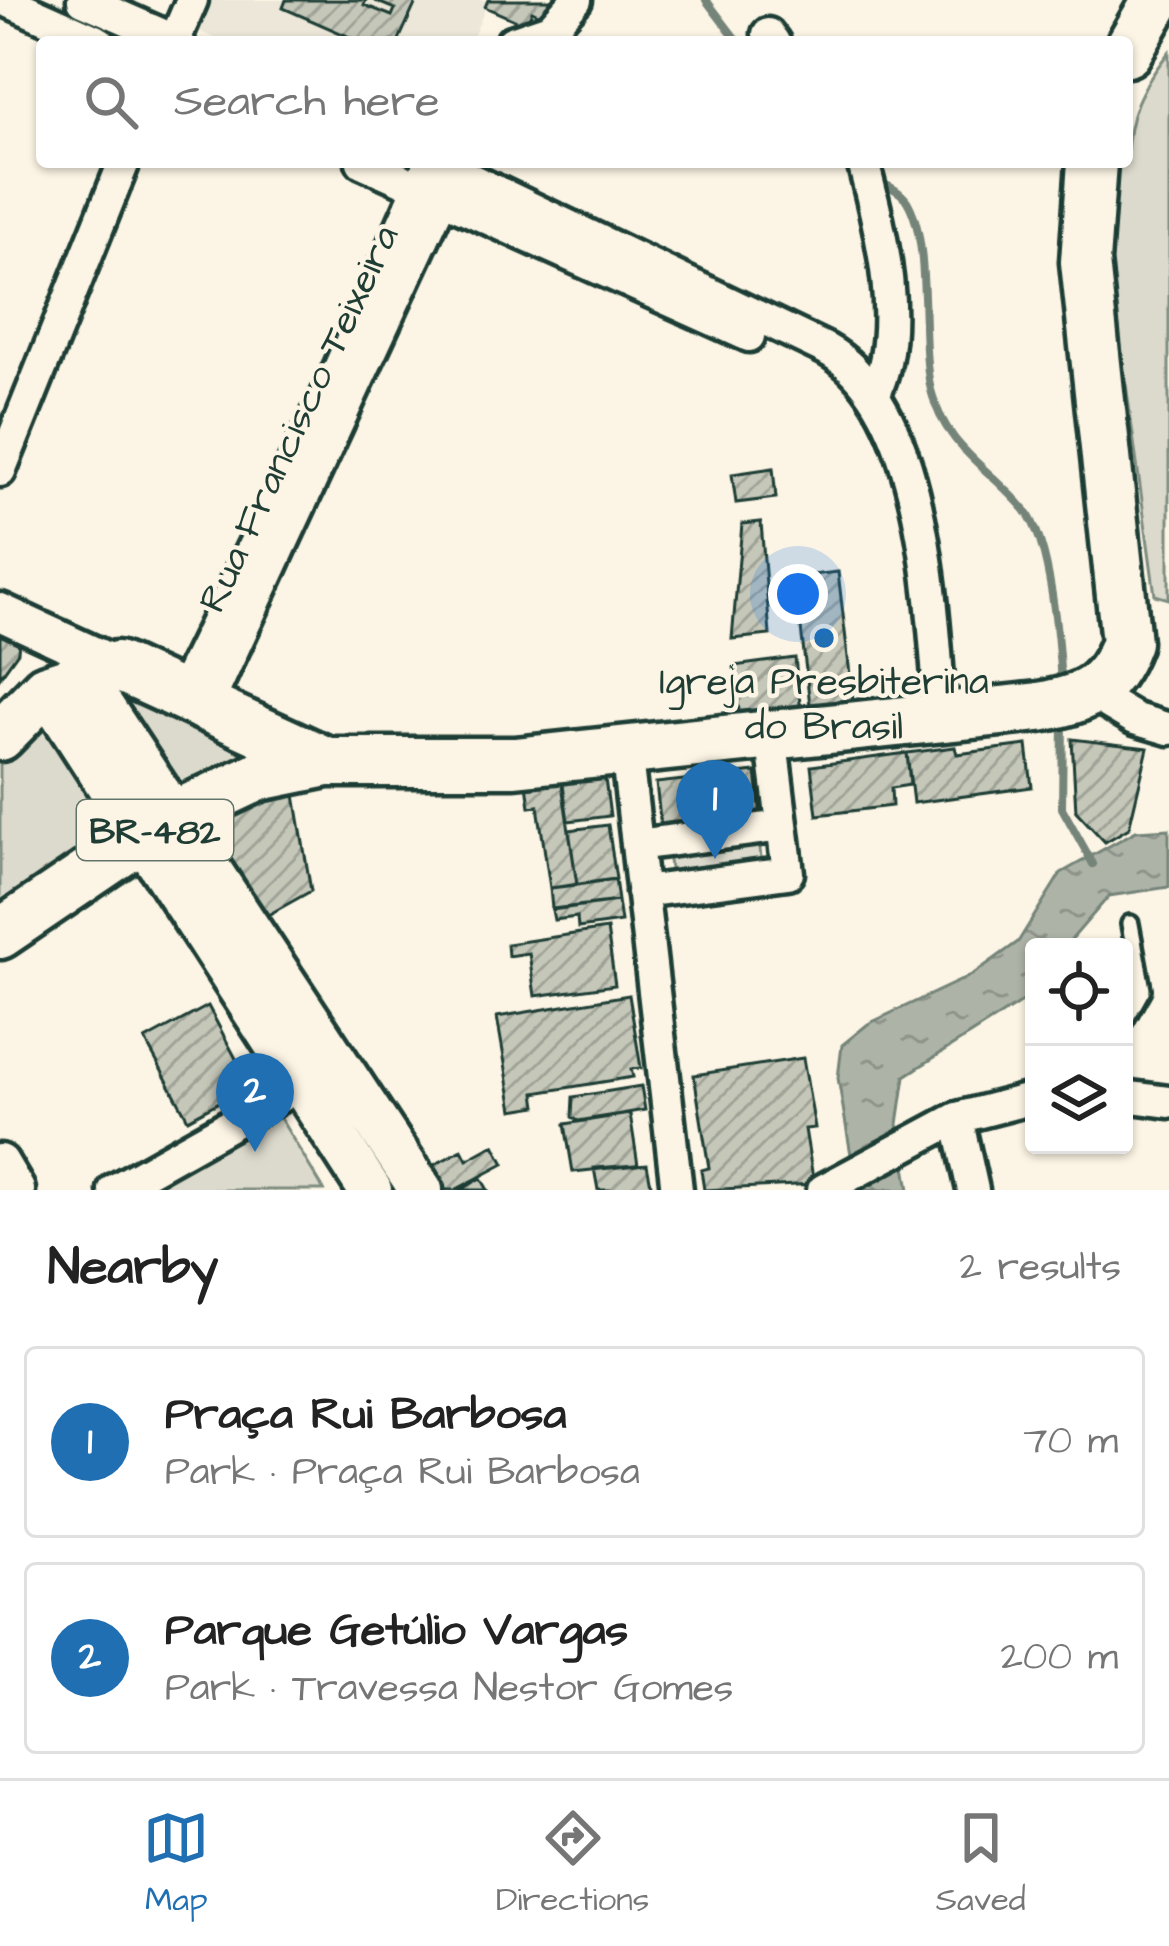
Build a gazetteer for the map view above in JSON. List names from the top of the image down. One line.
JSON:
{"streets":{"highway":["BR-482"],"street":["Rua Francisco Teixeira"]},"crossings":[["Rua Francisco Teixeira","BR-482"]],"places":["Igreja Presbiterina do Brasil"],"page":{"search":"Search here","pins":["1","2"],"heading":["Nearby","2 results"],"list":[{"mark":"1","name":"Praça Rui Barbosa","note":"Park · Praça Rui Barbosa","value":"70 m"},{"mark":"2","name":"Parque Getúlio Vargas","note":"Park · Travessa Nestor Gomes","value":"200 m"}],"nav":["Map","Directions","Saved"]}}
